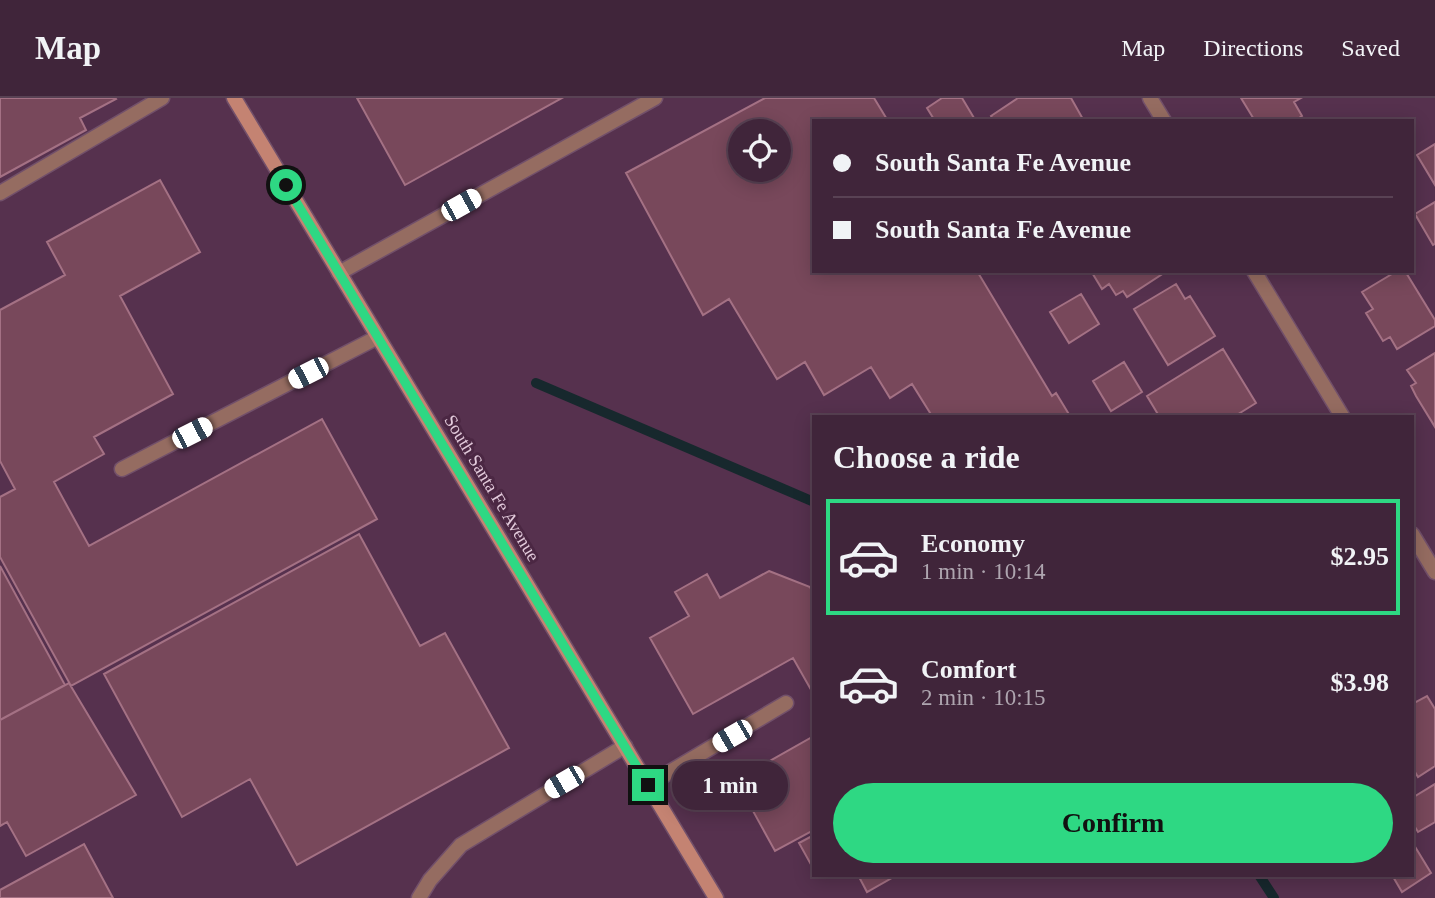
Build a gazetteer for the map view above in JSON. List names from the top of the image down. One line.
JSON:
{"streets":{"main road":["South Santa Fe Avenue"]},"page":{"header":"Map","nav":["Map","Directions","Saved"],"banner":["South Santa Fe Avenue","South Santa Fe Avenue"],"heading":"Choose a ride","list":[{"name":"Economy","note":"1 min · 10:14","value":"$2.95"},{"name":"Comfort","note":"2 min · 10:15","value":"$3.98"}],"bubble":"1 min","buttons":"Confirm"}}
